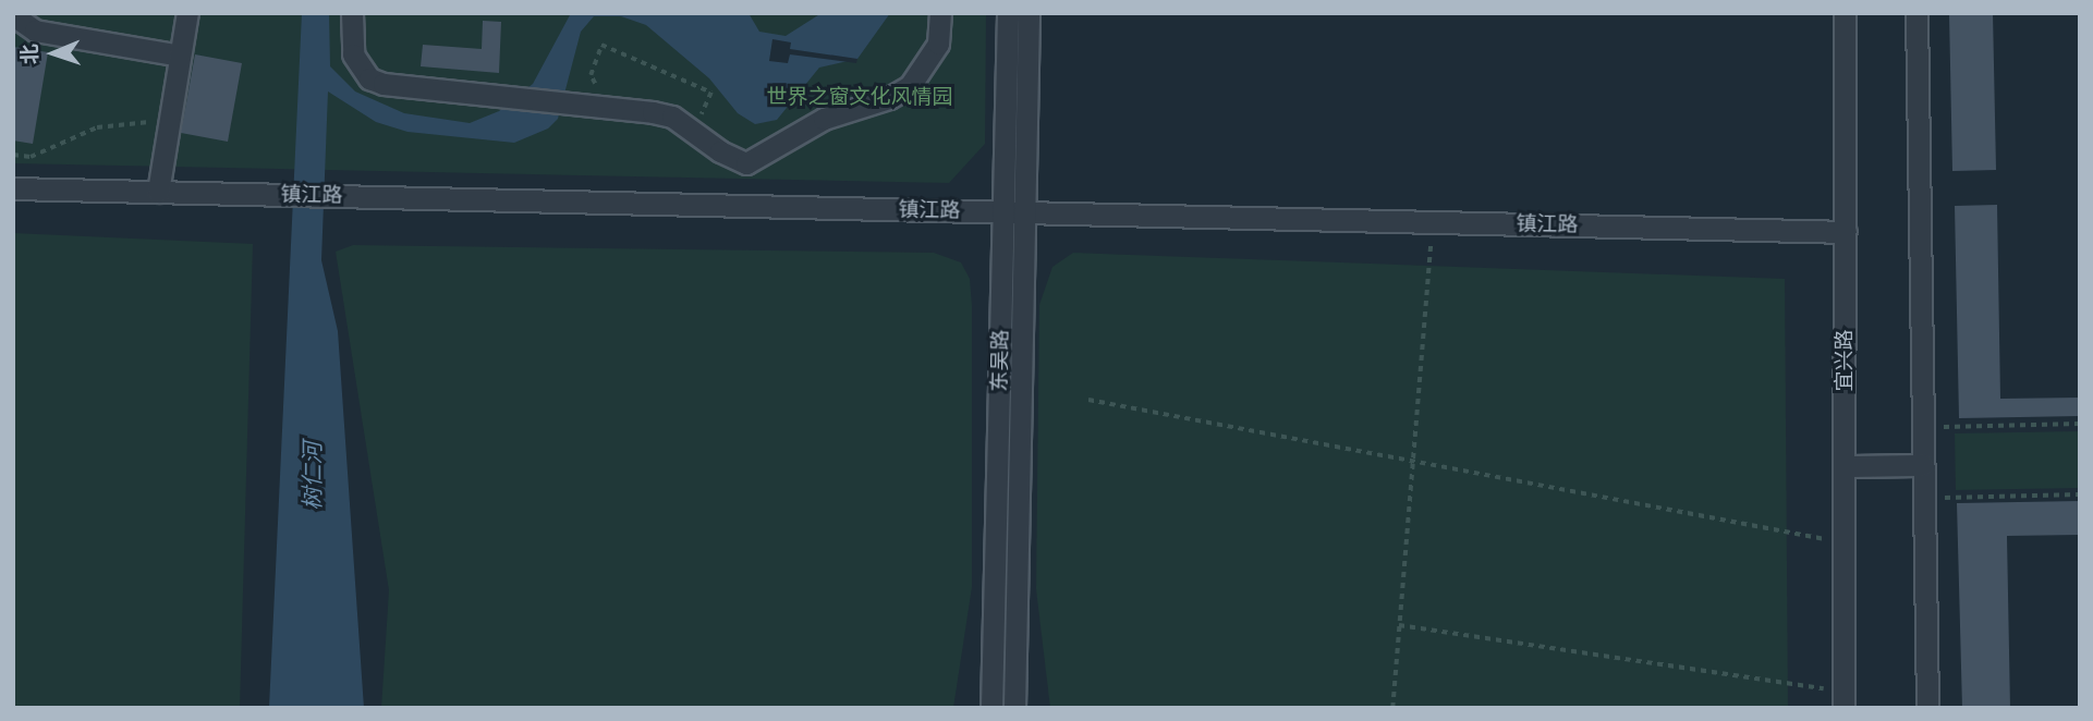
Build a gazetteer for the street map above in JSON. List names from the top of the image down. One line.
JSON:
{"streets":{"street":["镇江路","东吴路","宜兴路"]},"crossings":[["镇江路","东吴路"],["镇江路","宜兴路"]],"water":["树仁河"],"parks":["世界之窗文化风情园"],"north":"left"}
